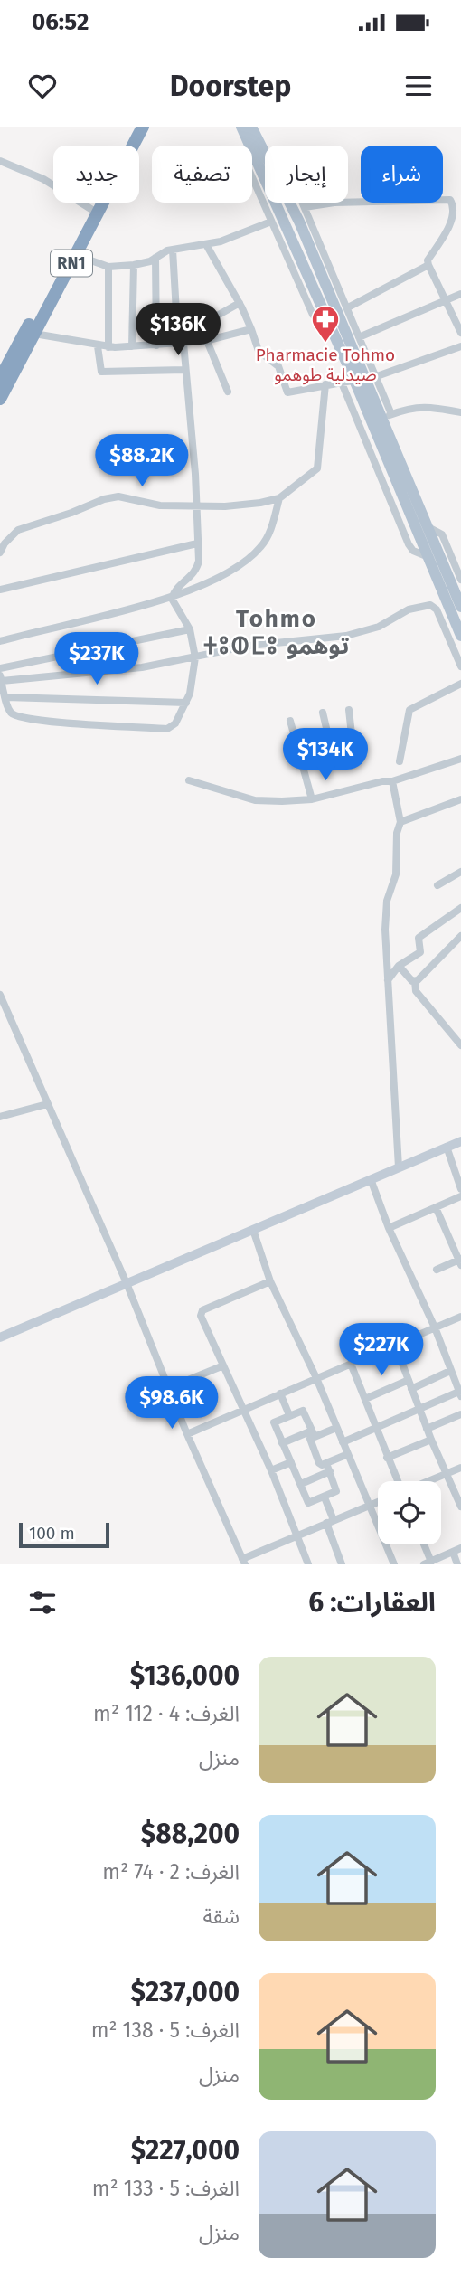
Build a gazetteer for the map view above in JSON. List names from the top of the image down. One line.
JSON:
{"streets":{"highway":["RN1"]},"districts":["Tohmo ⵜⵓⵀⵎⵓ توهمو"],"places":{"pharmacy":["Pharmacie Tohmo صيدلية طوهمو"]},"scale_bar":"100 m","page":{"status":"06:52","header":"Doorstep","chip":["شراء","إيجار","تصفية","جديد"],"price":["$136K","$88.2K","$237K","$134K","$227K","$98.6K"],"scale":"100 m","heading":"العقارات: 6","list":[{"name":"$136,000","note":"الغرف: 4 · 112 m² · منزل"},{"name":"$88,200","note":"الغرف: 2 · 74 m² · شقة"},{"name":"$237,000","note":"الغرف: 5 · 138 m² · منزل"},{"name":"$227,000","note":"الغرف: 5 · 133 m² · منزل"}]}}
